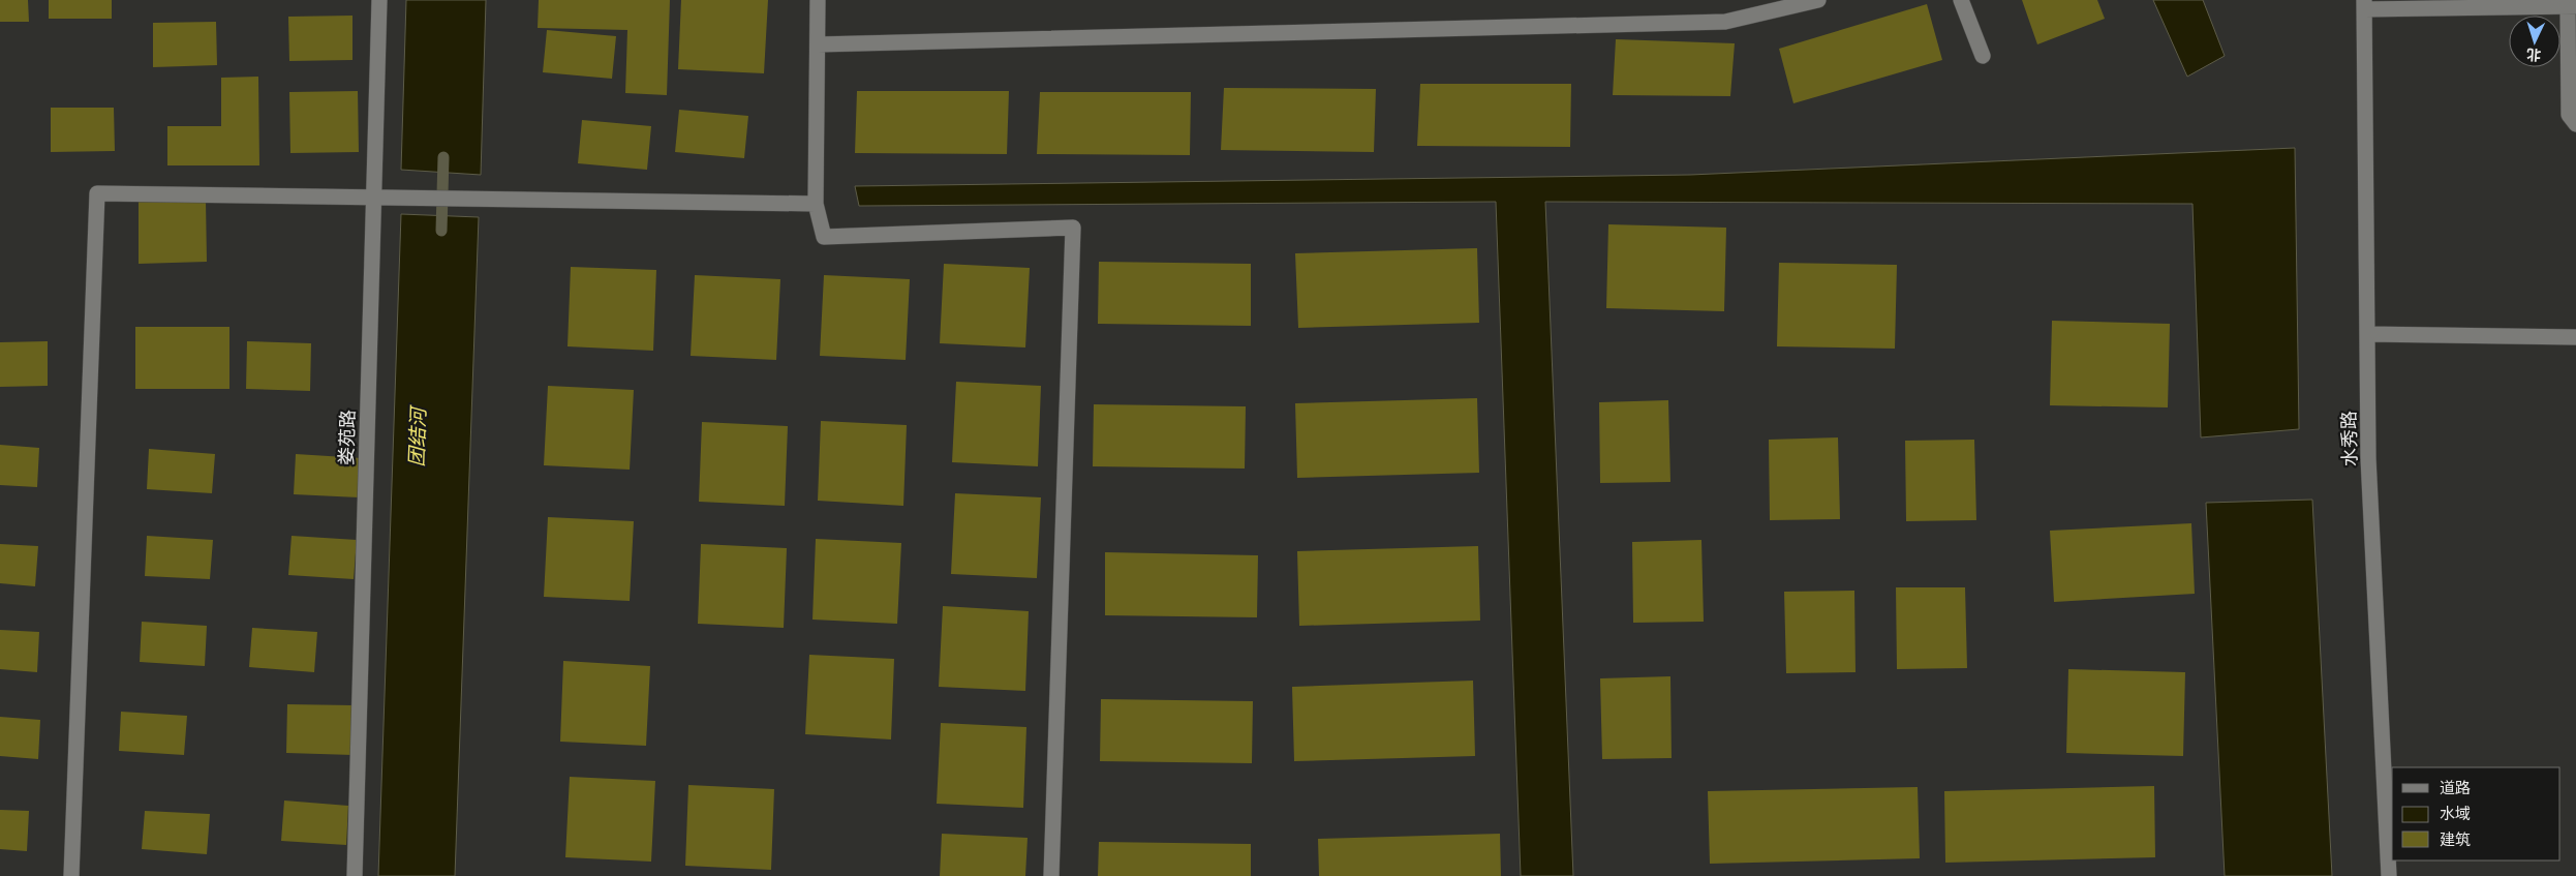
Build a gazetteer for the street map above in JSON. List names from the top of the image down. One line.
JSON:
{"streets":{"street":["娄苑路","水秀路"]},"water":["团结河"],"legend":["道路","水域","建筑"],"north":"bottom"}
